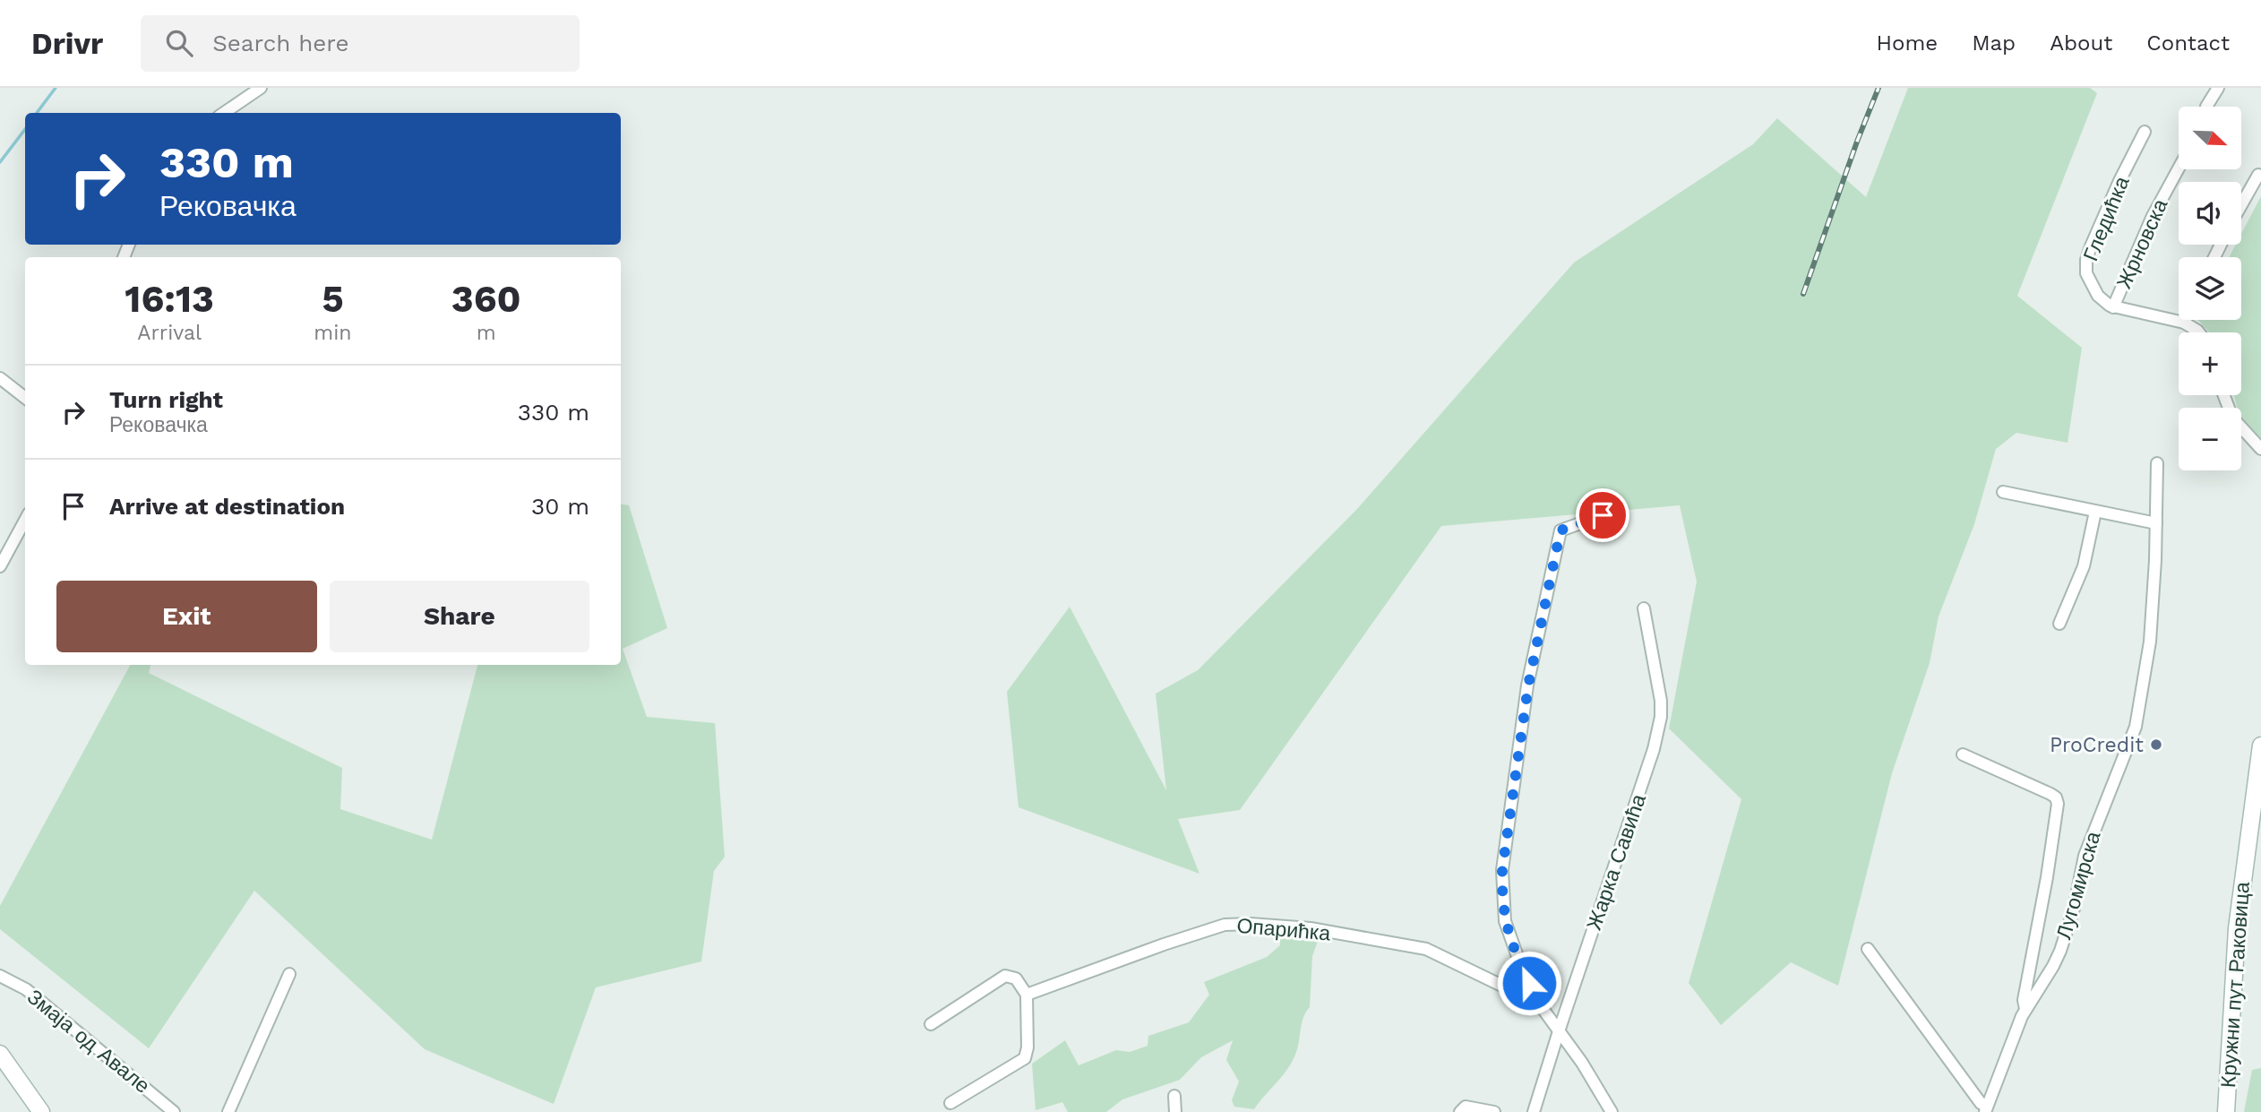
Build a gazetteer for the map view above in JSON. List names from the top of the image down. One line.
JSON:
{"streets":{"main road":["Кружни пут Раковица"],"street":["Гледићка","Жрновска","Жарка Савића","Лугомирска","Опарићка","Змаја од Авале"]},"crossings":[["Гледићка","Жрновска"]],"places":["ProCredit"],"north":"bottom right","page":{"header":"Drivr","search":"Search here","nav":["Home","Map","About","Contact"],"map_buttons":["+","−"],"turn":["330 m","Рековачка"],"eta":["16:13","Arrival","5","min","360","m"],"list":[{"name":"Turn right","note":"Рековачка","value":"330 m"},{"name":"Arrive at destination","value":"30 m"}],"buttons":["Exit","Share"]}}
